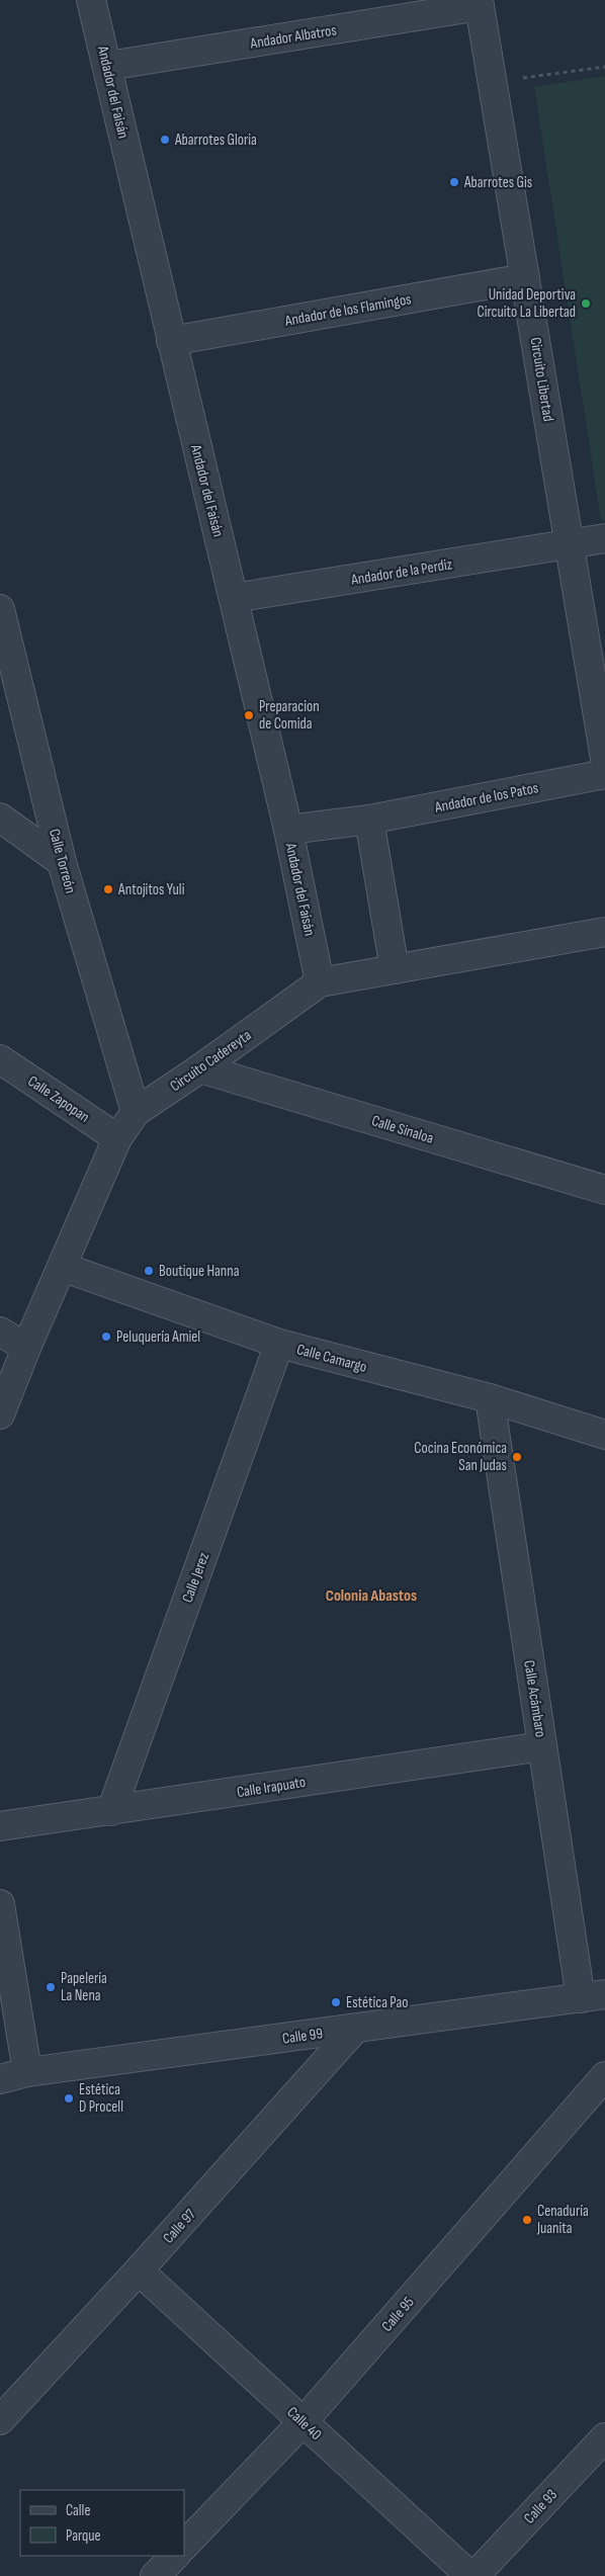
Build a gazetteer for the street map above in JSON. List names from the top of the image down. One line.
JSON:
{"streets":{"street":["Andador Albatros","Andador del Faisán","Andador de los Flamingos","Circuito Libertad","Andador de la Perdiz","Andador de los Patos","Calle Torreón","Circuito Cadereyta","Calle Zapopan","Calle Sinaloa","Calle Camargo","Calle Jerez","Calle Acámbaro","Calle Irapuato","Calle 99","Calle 97","Calle 95","Calle 40","Calle 93"]},"crossings":[["Andador Albatros","Andador del Faisán"],["Andador Albatros","Circuito Libertad"],["Andador del Faisán","Andador de los Flamingos"],["Andador del Faisán","Andador de la Perdiz"],["Andador del Faisán","Andador de los Patos"],["Andador del Faisán","Circuito Cadereyta"],["Andador de los Flamingos","Circuito Libertad"],["Circuito Libertad","Andador de la Perdiz"],["Calle Torreón","Circuito Cadereyta"],["Circuito Cadereyta","Calle Zapopan"],["Circuito Cadereyta","Calle Sinaloa"],["Circuito Cadereyta","Calle Camargo"],["Calle Camargo","Calle Jerez"],["Calle Camargo","Calle Acámbaro"],["Calle Jerez","Calle Irapuato"],["Calle Acámbaro","Calle Irapuato"],["Calle Acámbaro","Calle 99"],["Calle 99","Calle 97"],["Calle 97","Calle 40"],["Calle 95","Calle 40"]],"districts":["Colonia Abastos"],"places":["Abarrotes Gloria","Abarrotes Gis","Unidad Deportiva Circuito La Libertad","Preparacion de Comida","Antojitos Yuli","Boutique Hanna","Peluquería Amiel","Cocina Económica San Judas","Papelería La Nena","Estética Pao","Estética D Procell","Cenaduría Juanita"],"legend":["Calle","Parque"]}
